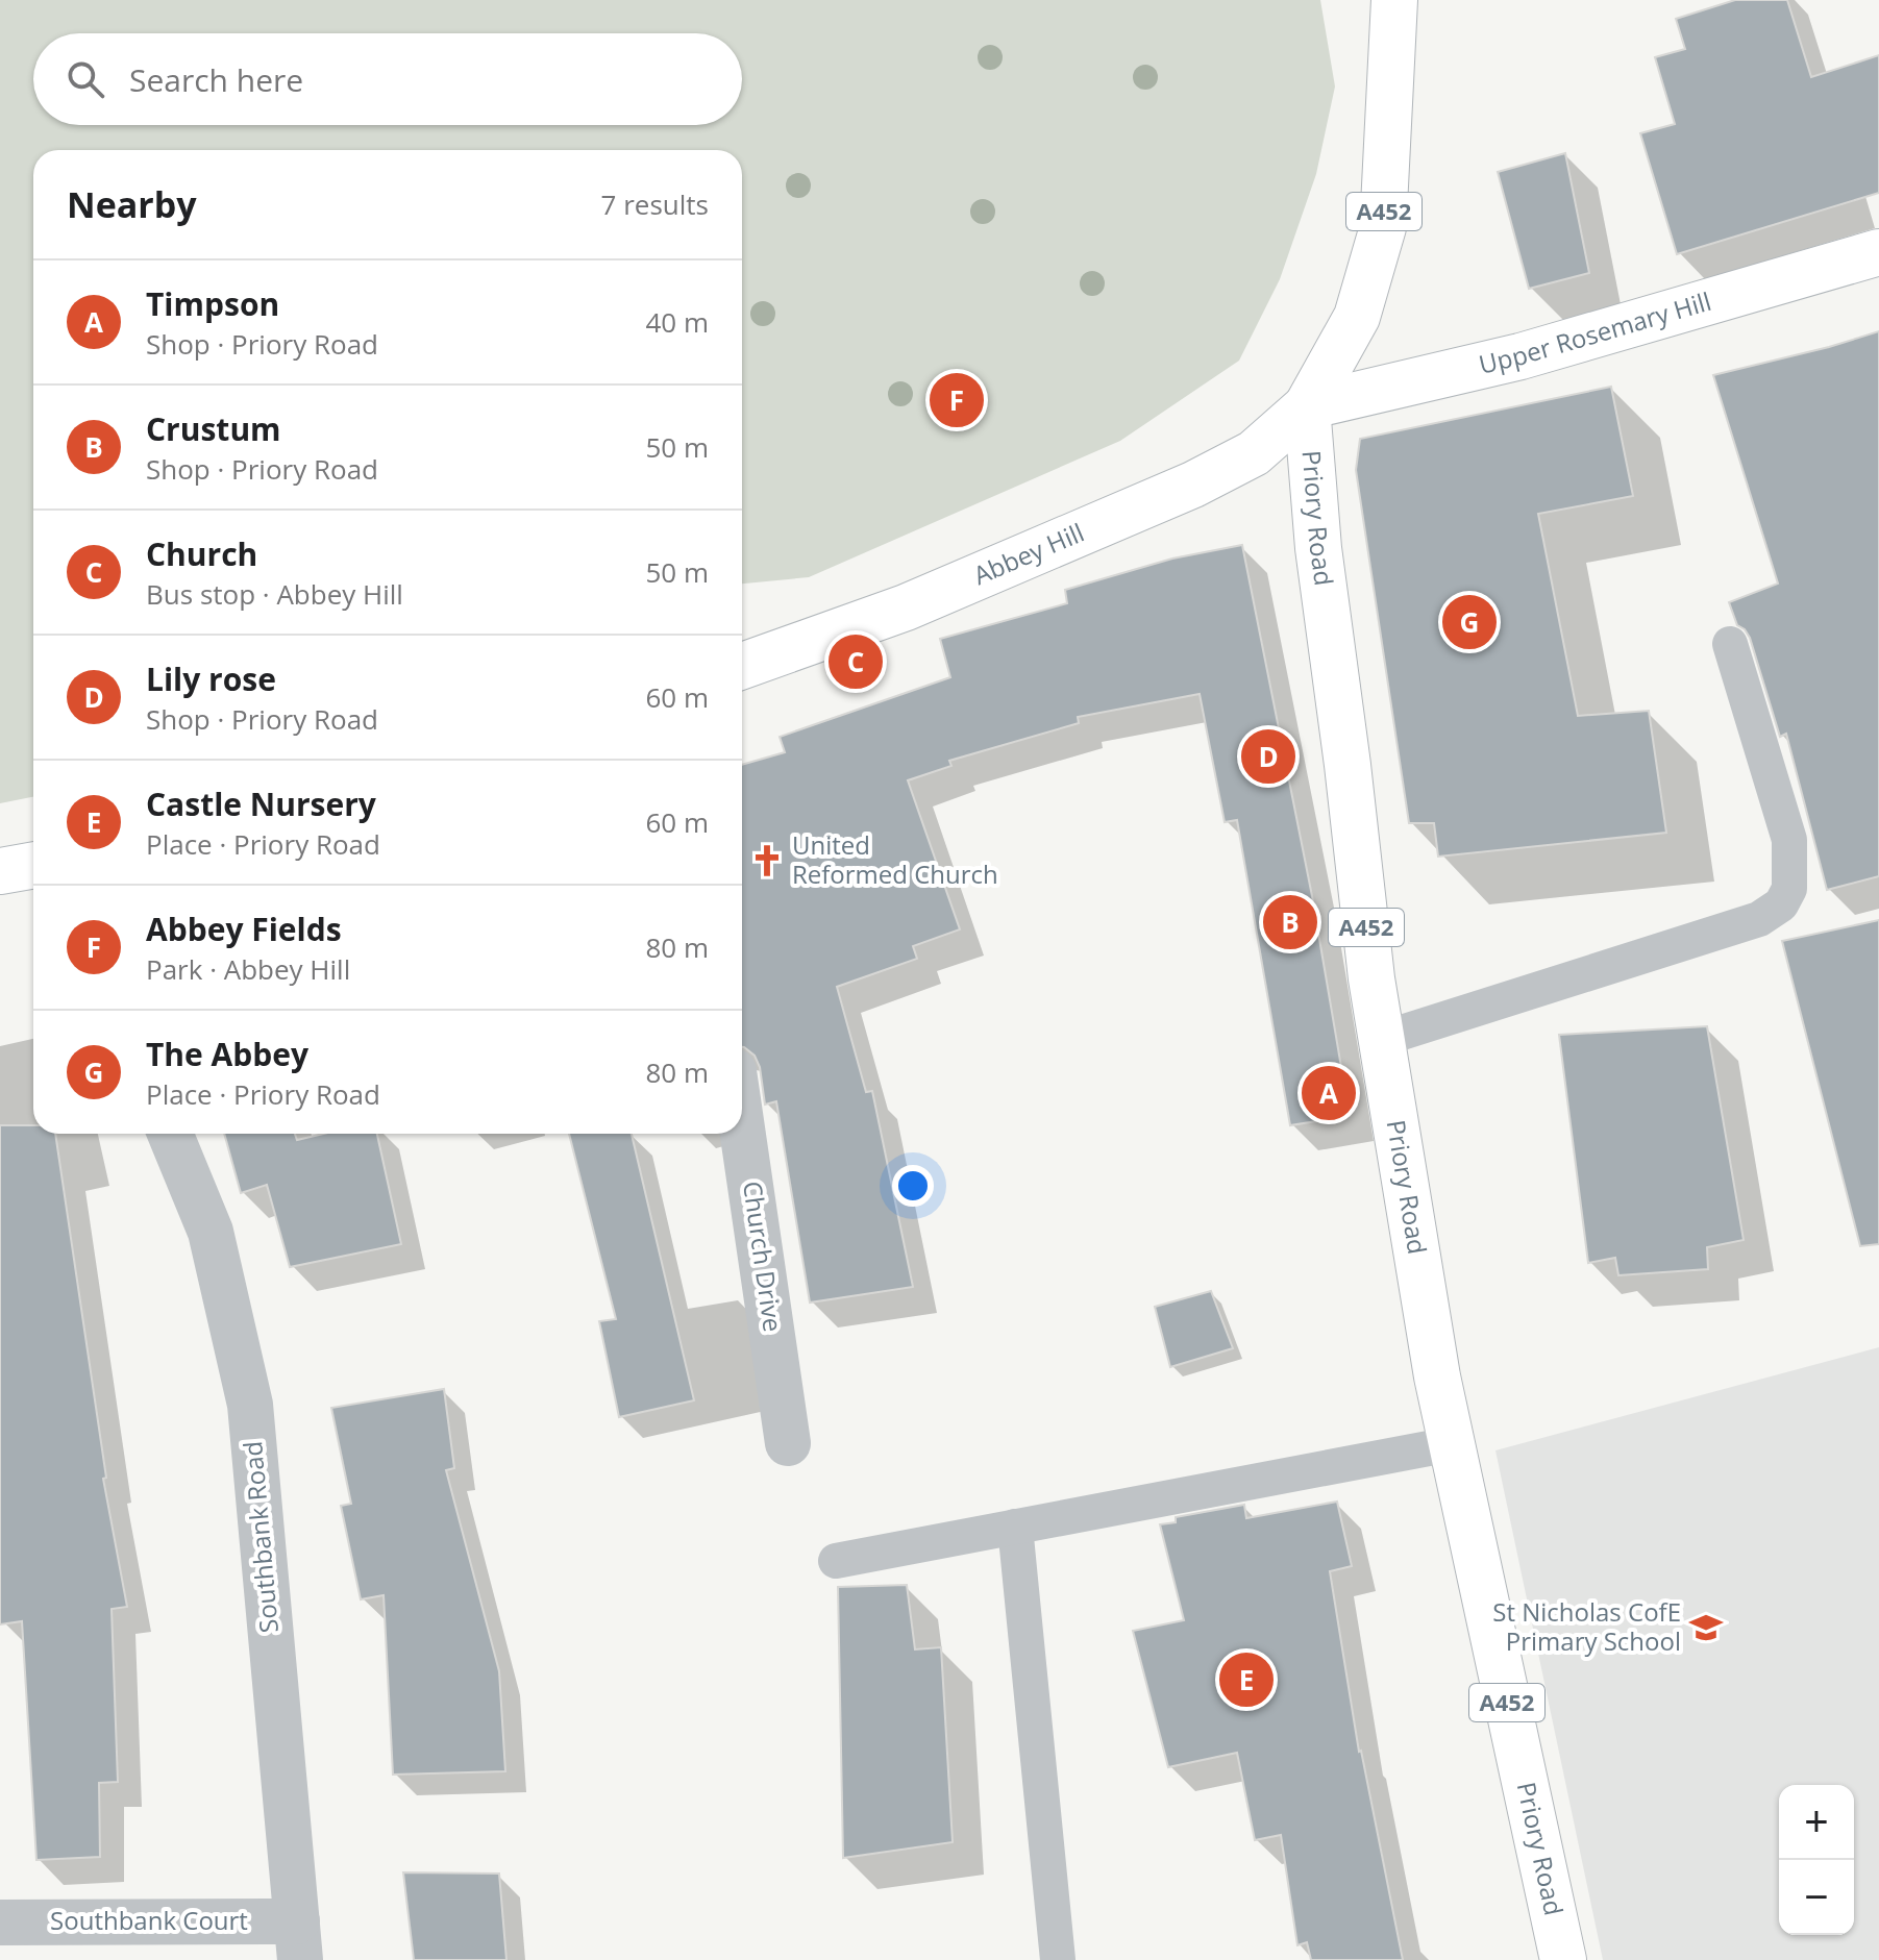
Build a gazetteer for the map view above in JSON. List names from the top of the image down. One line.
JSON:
{"streets":{"main road":["A452","Upper Rosemary Hill","Priory Road","Abbey Hill"],"street":["Church Drive","Southbank Road","Southbank Court"]},"crossings":[["A452","Upper Rosemary Hill"],["A452","Priory Road"],["A452","Abbey Hill"],["Upper Rosemary Hill","Priory Road"],["Upper Rosemary Hill","Abbey Hill"],["Priory Road","Abbey Hill"],["Southbank Road","Southbank Court"]],"places":{"church":["United Reformed Church"],"school or university":["St Nicholas CofE Primary School"]},"page":{"search":"Search here","heading":["Nearby","7 results"],"list":[{"mark":"A","name":"Timpson","note":"Shop · Priory Road","value":"40 m"},{"mark":"B","name":"Crustum","note":"Shop · Priory Road","value":"50 m"},{"mark":"C","name":"Church","note":"Bus stop · Abbey Hill","value":"50 m"},{"mark":"D","name":"Lily rose","note":"Shop · Priory Road","value":"60 m"},{"mark":"E","name":"Castle Nursery","note":"Place · Priory Road","value":"60 m"},{"mark":"F","name":"Abbey Fields","note":"Park · Abbey Hill","value":"80 m"},{"mark":"G","name":"The Abbey","note":"Place · Priory Road","value":"80 m"}],"pins":["F","G","C","D","B","A","E"],"map_buttons":["+","−"]}}
